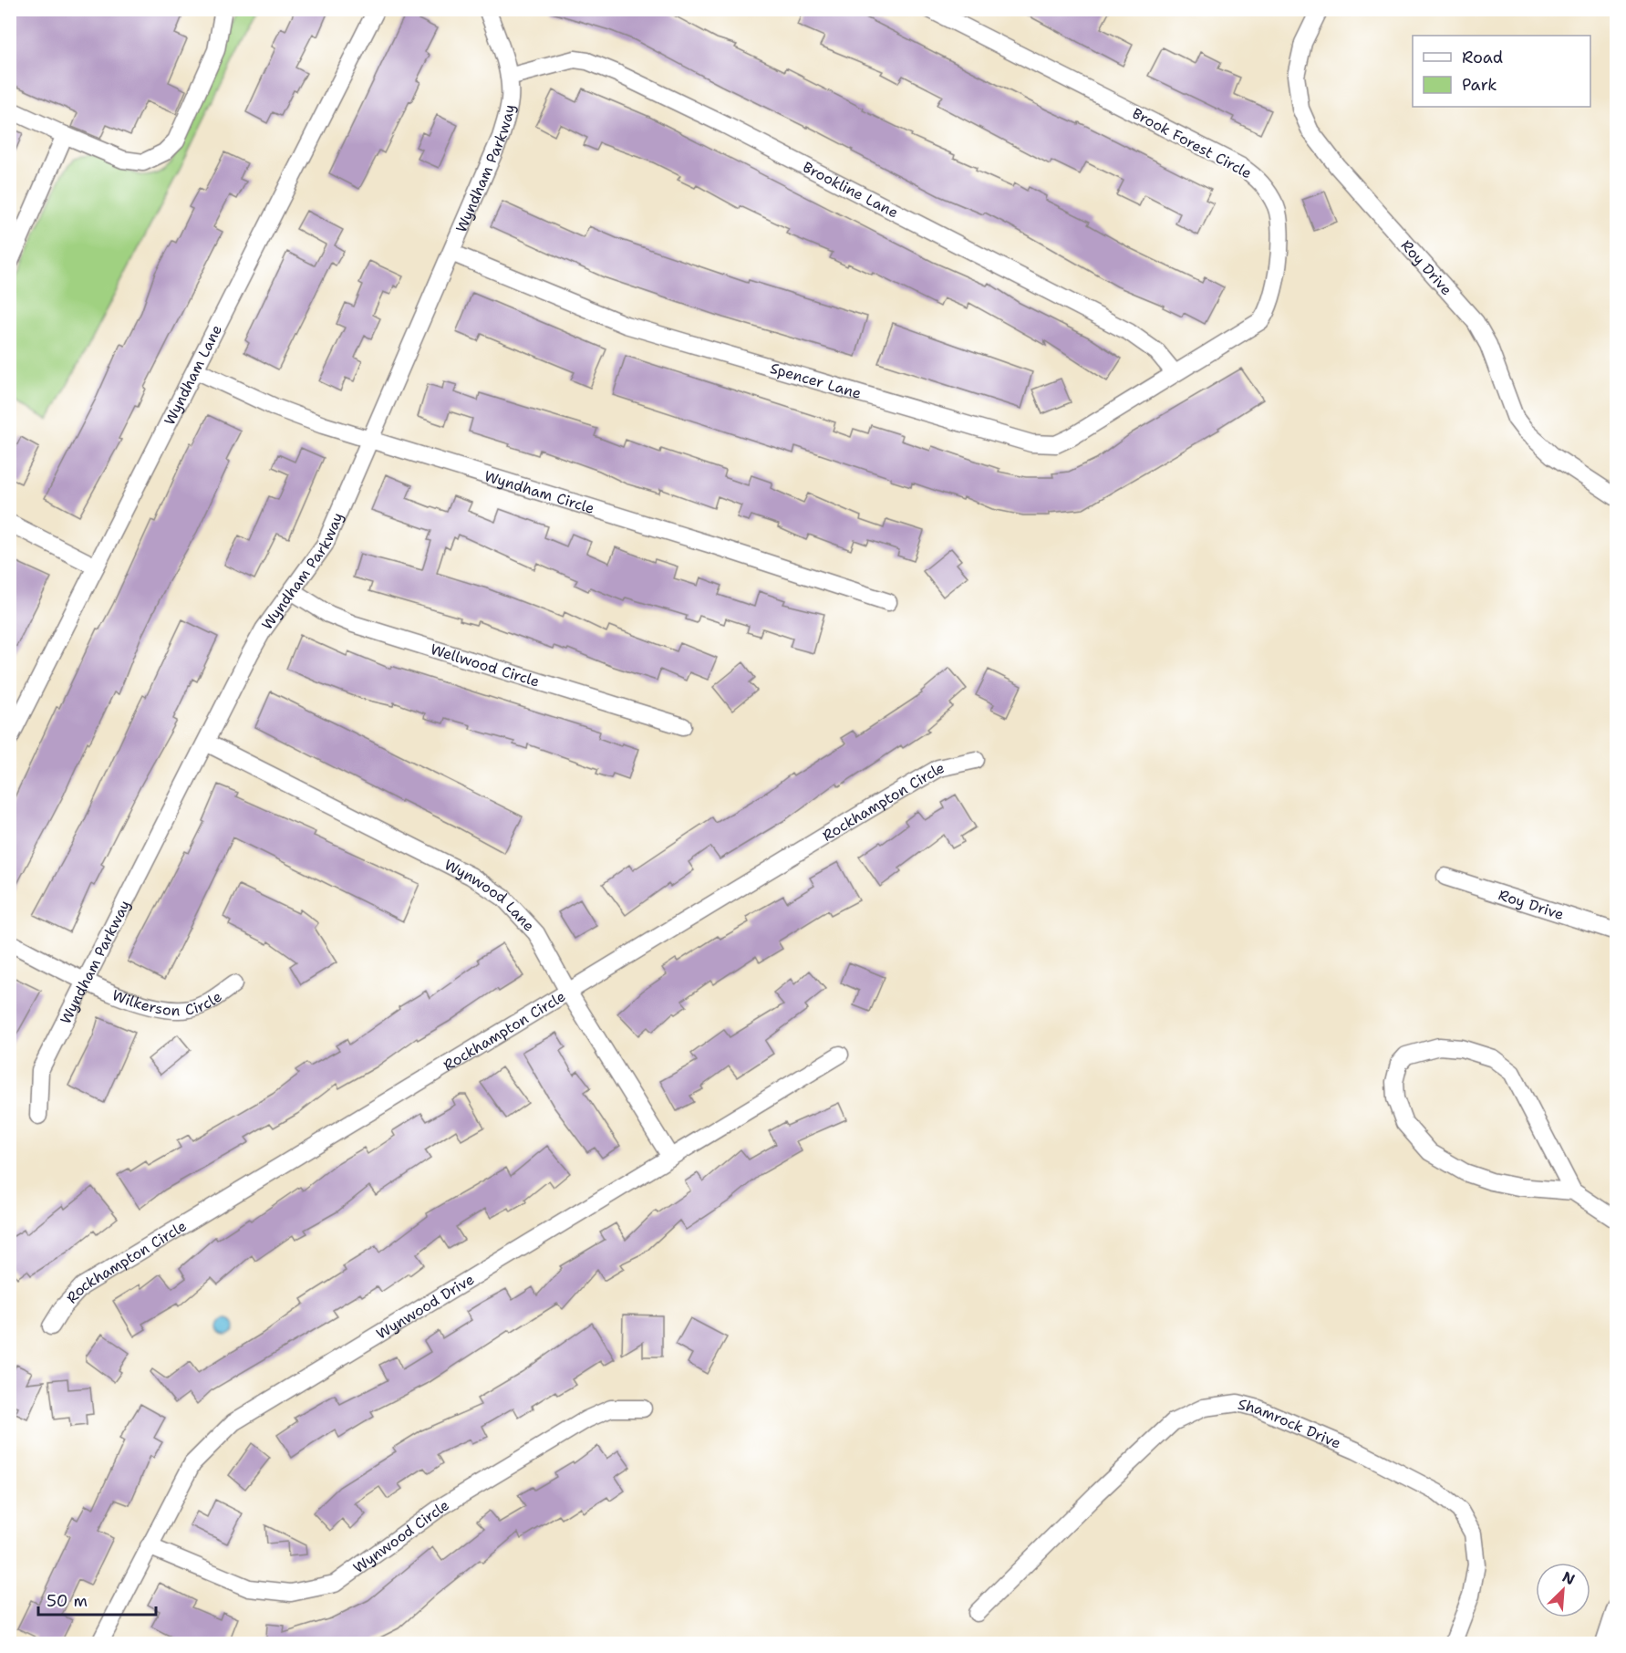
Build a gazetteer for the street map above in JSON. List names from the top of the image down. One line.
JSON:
{"streets":{"street":["Brook Forest Circle","Wyndham Parkway","Brookline Lane","Roy Drive","Wyndham Lane","Spencer Lane","Wyndham Circle","Wellwood Circle","Rockhampton Circle","Wynwood Lane","Wilkerson Circle","Wynwood Drive","Shamrock Drive","Wynwood Circle"]},"crossings":[["Brook Forest Circle","Brookline Lane"],["Brook Forest Circle","Spencer Lane"],["Wyndham Parkway","Brookline Lane"],["Wyndham Parkway","Spencer Lane"],["Wyndham Parkway","Wyndham Circle"],["Wyndham Parkway","Wellwood Circle"],["Wyndham Parkway","Wynwood Lane"],["Wyndham Parkway","Wilkerson Circle"],["Brookline Lane","Spencer Lane"],["Wyndham Lane","Wyndham Circle"],["Rockhampton Circle","Wynwood Lane"],["Wynwood Lane","Wynwood Drive"],["Wynwood Drive","Wynwood Circle"]],"legend":["Road","Park"],"scale_bar":"50 m","north":"top right"}
